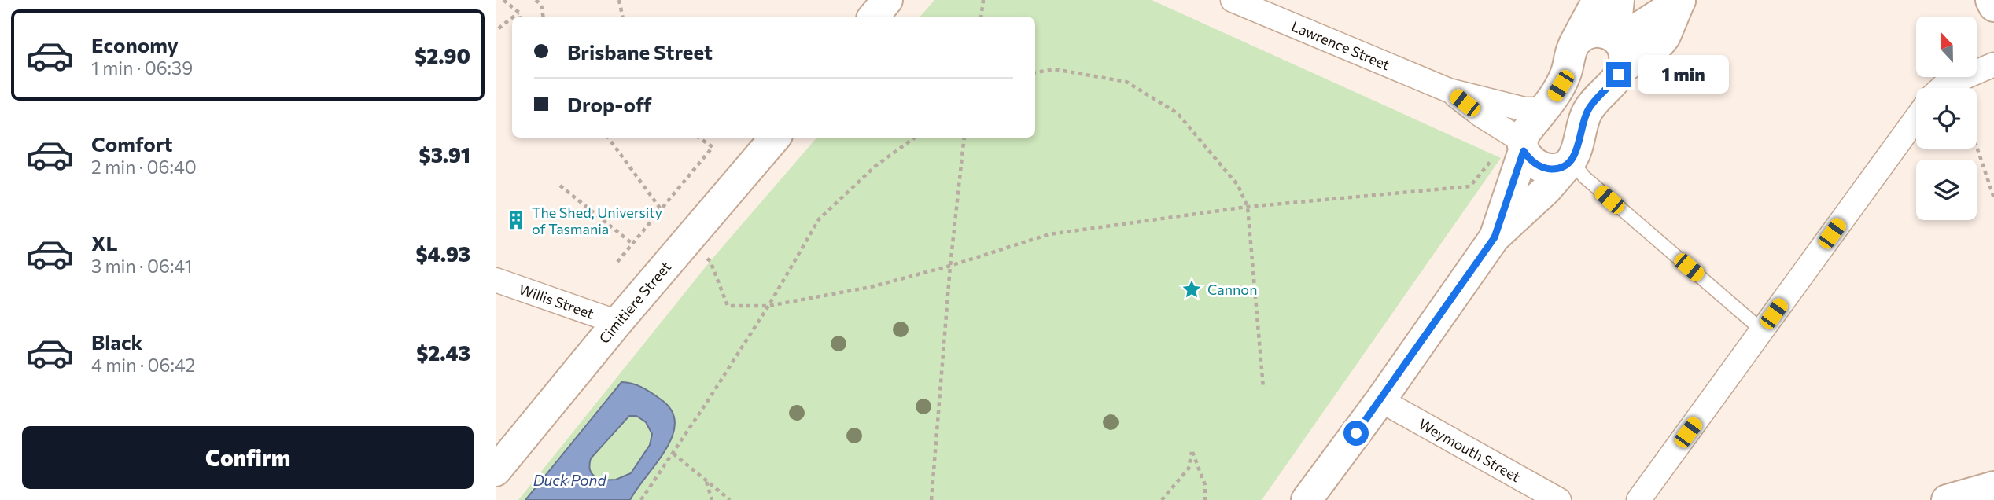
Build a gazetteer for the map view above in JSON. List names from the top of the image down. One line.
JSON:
{"streets":{"main road":["Cimitiere Street"],"street":["Lawrence Street","Willis Street","Weymouth Street"]},"crossings":[["Willis Street","Cimitiere Street"]],"water":["Duck Pond"],"places":{"building":["The Shed, University of Tasmania"],"place":["Cannon"]},"north":"top","page":{"list":[{"name":"Economy","note":"1 min · 06:39","value":"$2.90"},{"name":"Comfort","note":"2 min · 06:40","value":"$3.91"},{"name":"XL","note":"3 min · 06:41","value":"$4.93"},{"name":"Black","note":"4 min · 06:42","value":"$2.43"}],"banner":["Brisbane Street","Drop-off"],"bubble":"1 min","buttons":"Confirm"}}
